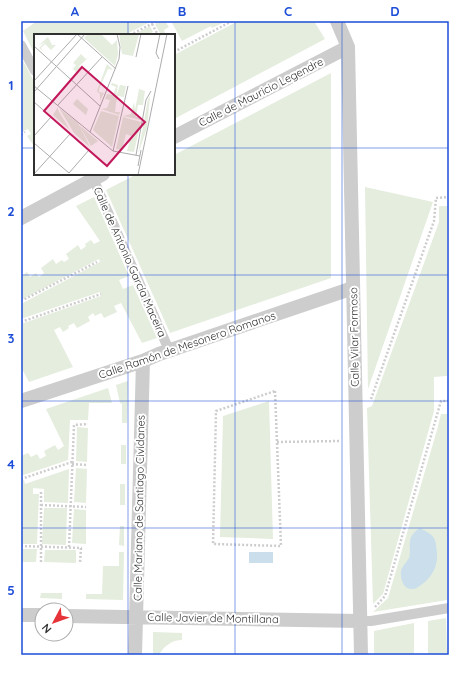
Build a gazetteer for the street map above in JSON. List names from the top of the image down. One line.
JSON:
{"streets":{"street":["Calle de Mauricio Legendre","Calle de Antonio García Maceira","Calle Vilar Formoso","Calle Ramón de Mesonero Romanos","Calle Mariano de Santiago Cividanes","Calle Javier de Montillana"]},"crossings":[["Calle de Mauricio Legendre","Calle Vilar Formoso"],["Calle de Antonio García Maceira","Calle Ramón de Mesonero Romanos"],["Calle Vilar Formoso","Calle Ramón de Mesonero Romanos"],["Calle Vilar Formoso","Calle Javier de Montillana"],["Calle Ramón de Mesonero Romanos","Calle Mariano de Santiago Cividanes"],["Calle Mariano de Santiago Cividanes","Calle Javier de Montillana"]],"north":"bottom left","grid":{"columns":["A","B","C","D"],"rows":["1","2","3","4","5"]}}
